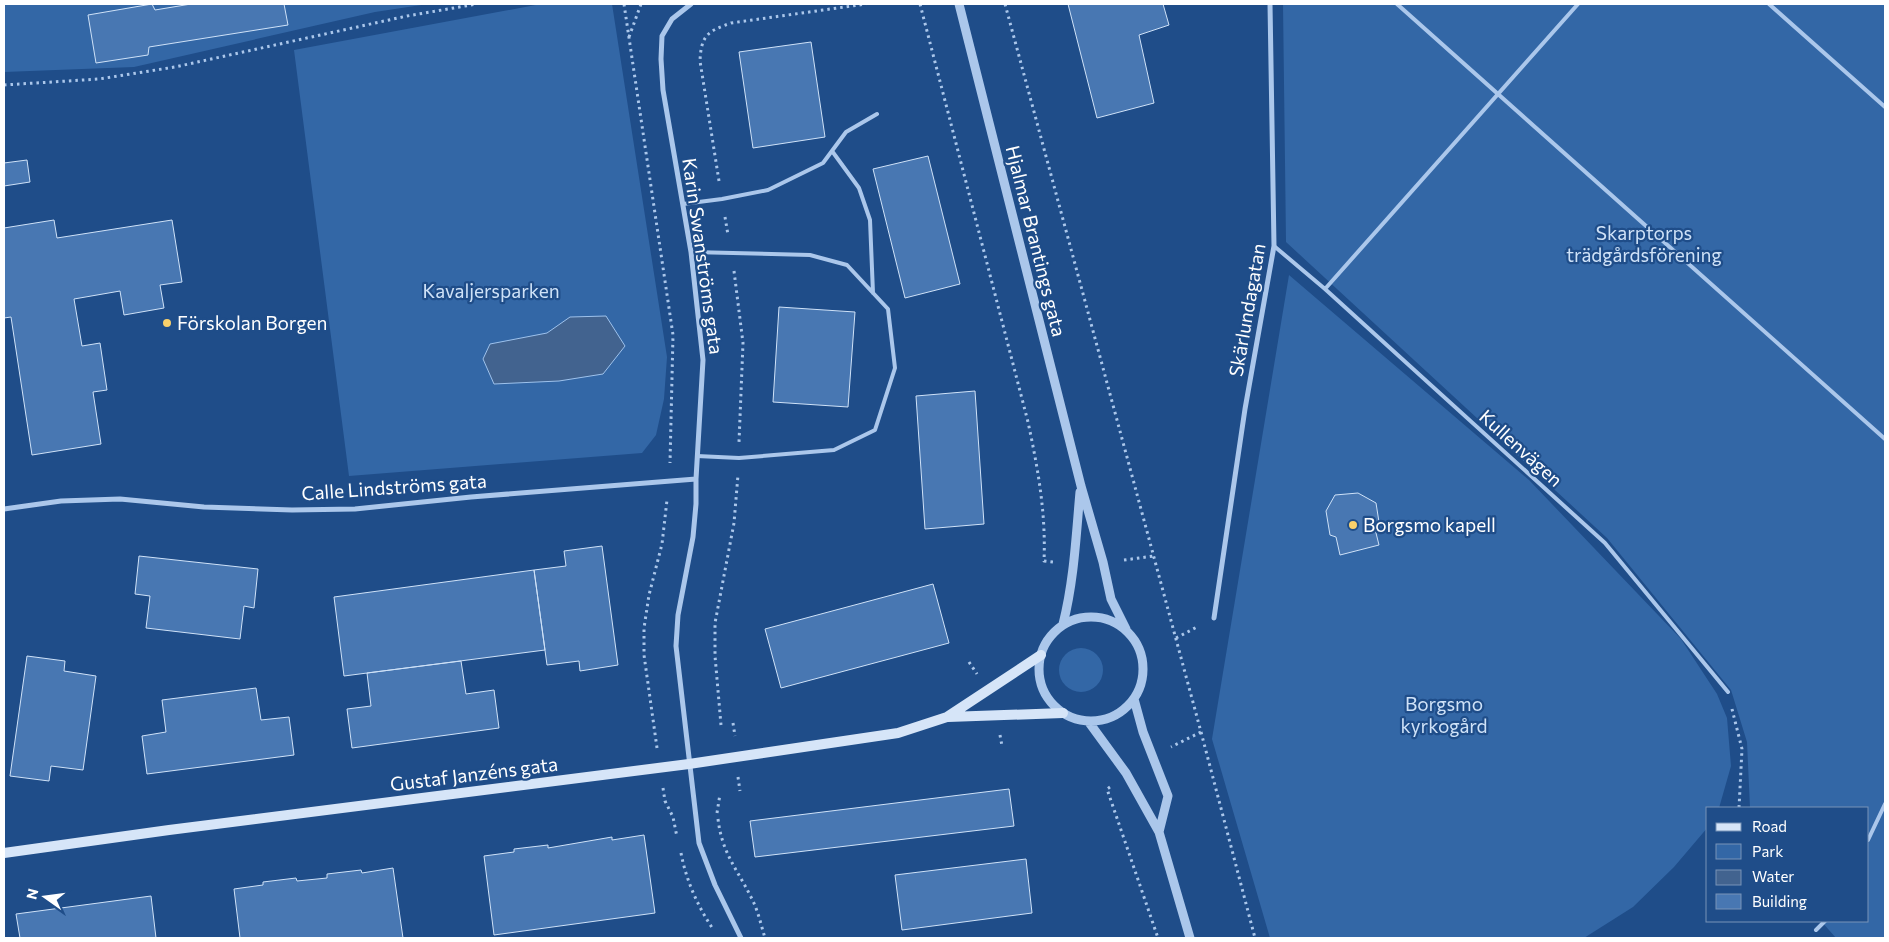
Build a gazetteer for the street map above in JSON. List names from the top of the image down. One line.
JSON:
{"streets":{"main road":["Gustaf Janzéns gata"],"street":["Hjalmar Brantings gata","Karin Swanströms gata","Skärlundagatan","Calle Lindströms gata"],"lane":["Kullenvägen"]},"crossings":[["Hjalmar Brantings gata","Gustaf Janzéns gata"],["Karin Swanströms gata","Calle Lindströms gata"],["Karin Swanströms gata","Gustaf Janzéns gata"],["Skärlundagatan","Kullenvägen"]],"parks":["Skarptorps trädgårdsförening","Kavaljersparken","Borgsmo kyrkogård"],"places":["Förskolan Borgen","Borgsmo kapell"],"legend":["Road","Park","Water","Building"],"north":"left"}
